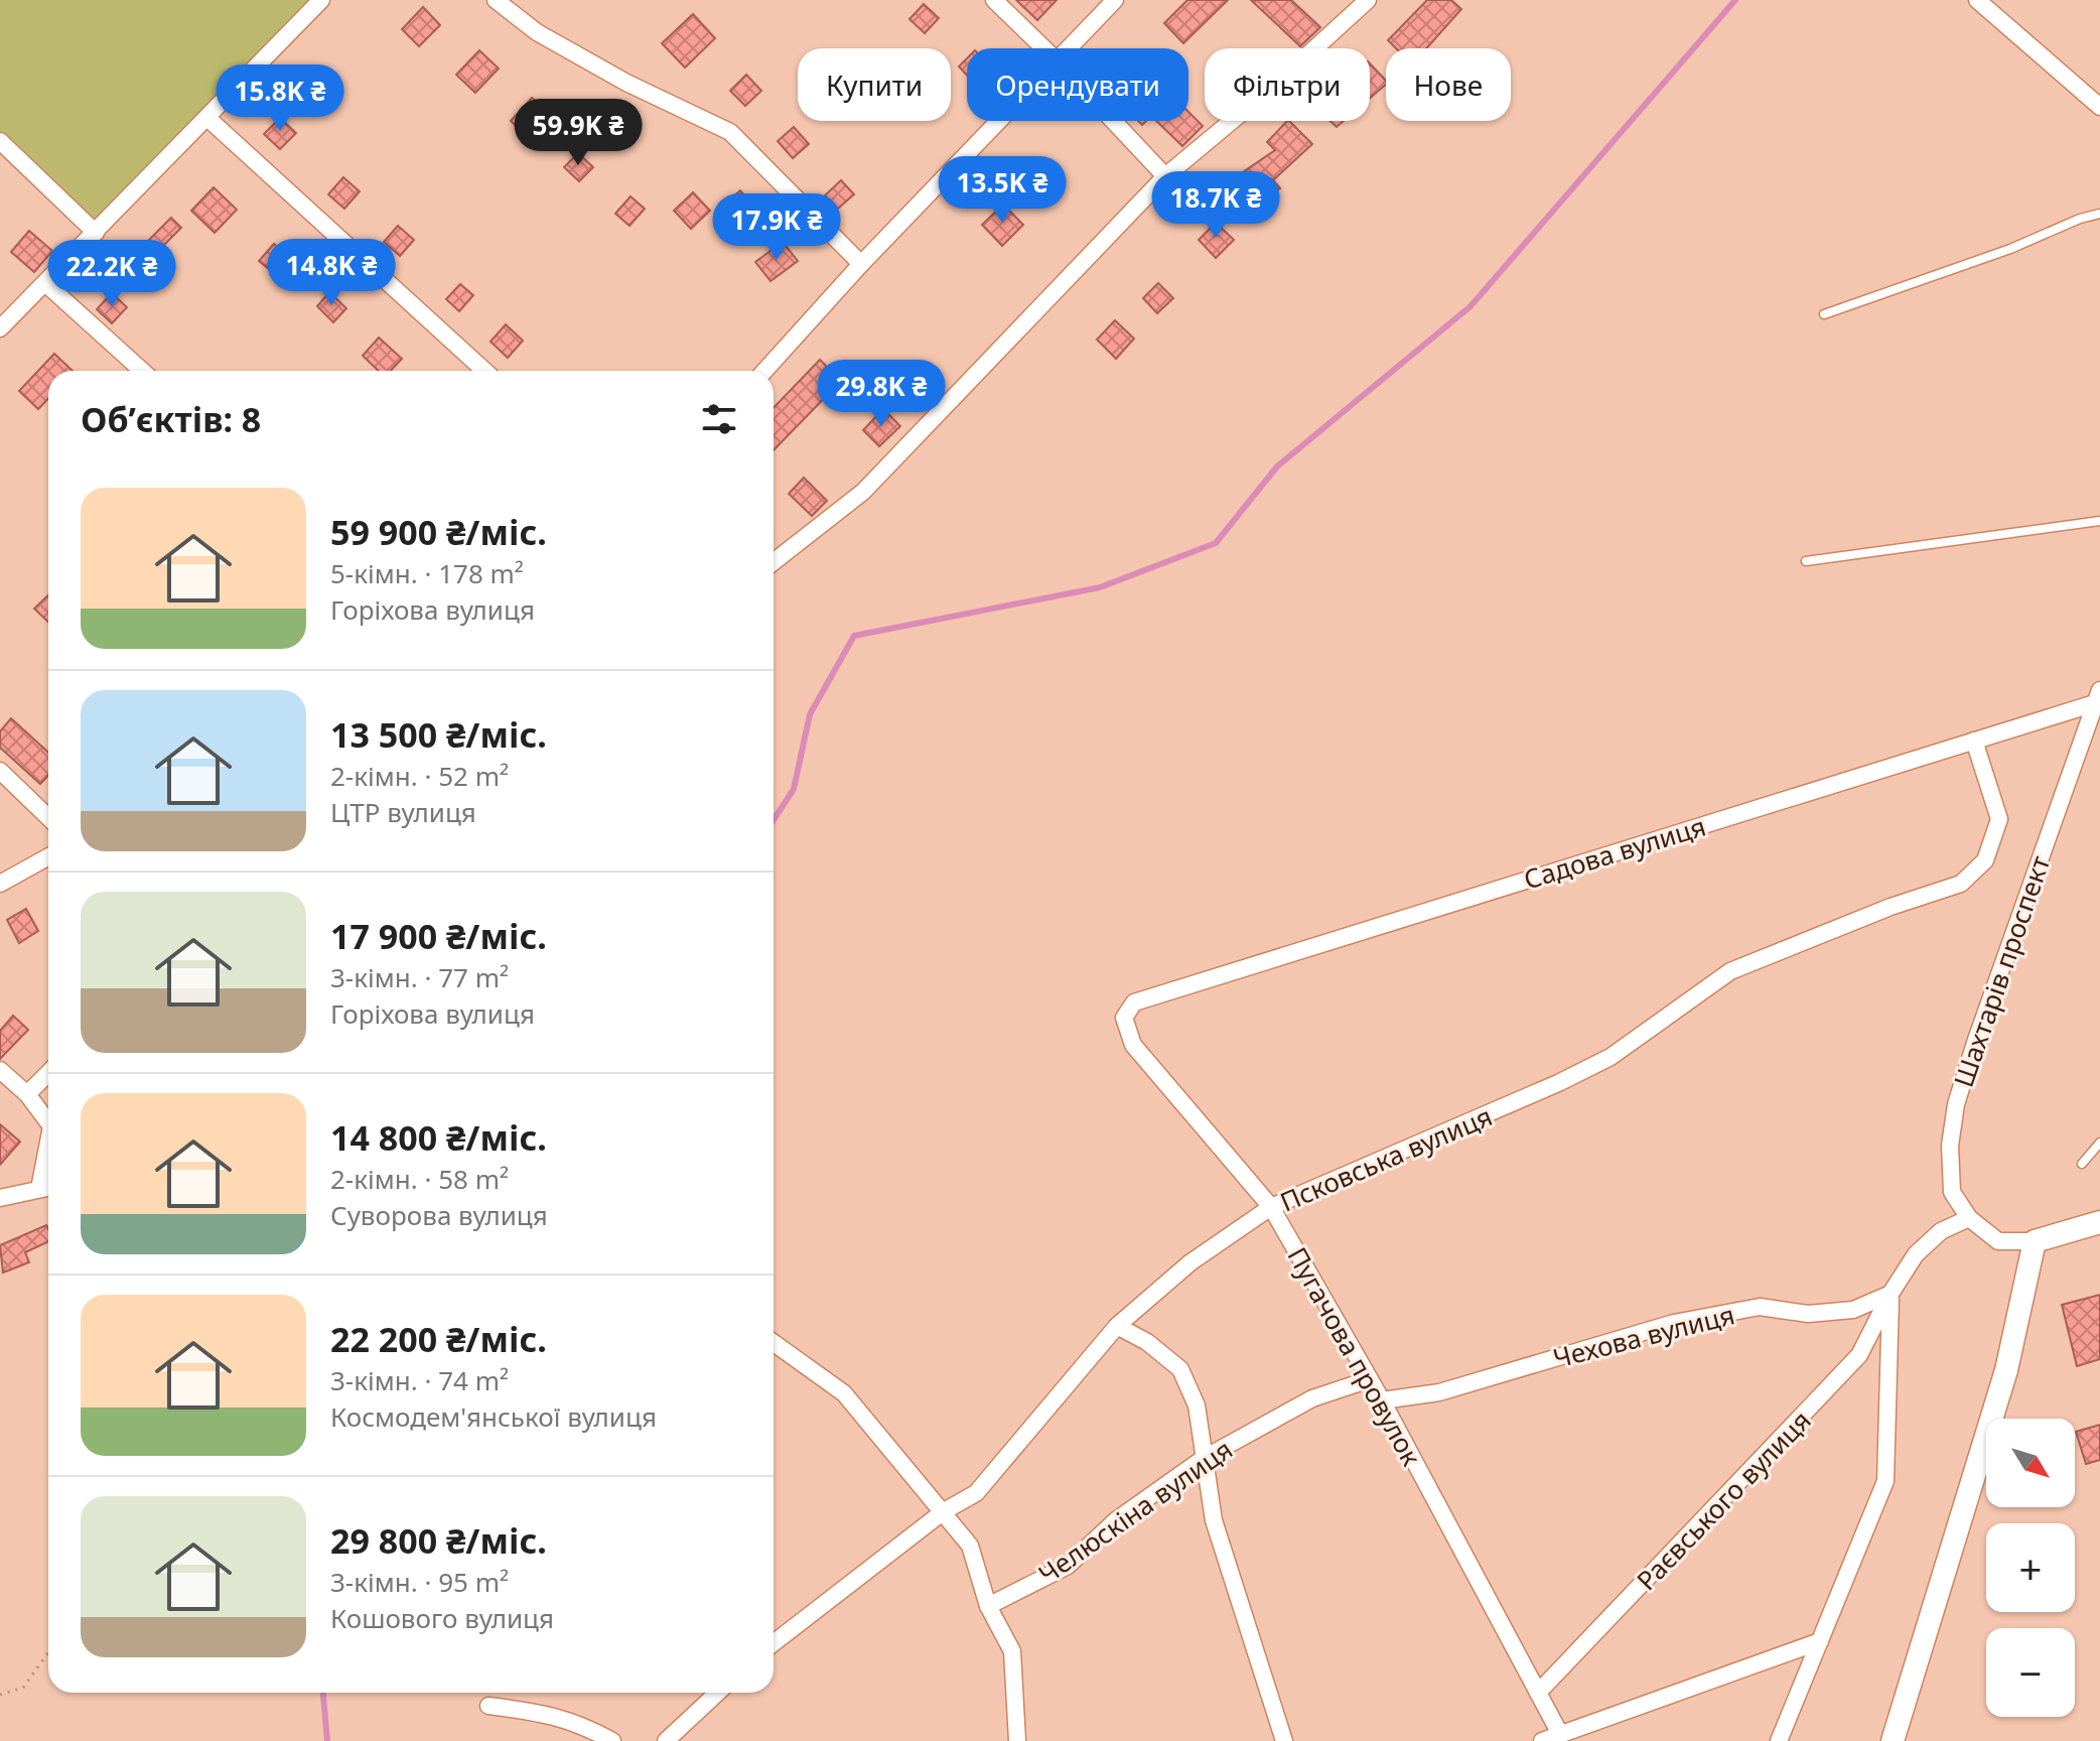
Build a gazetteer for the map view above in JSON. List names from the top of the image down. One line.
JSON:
{"streets":{"street":["Садова вулиця","Шахтарів проспект","Псковська вулиця","Чехова вулиця","Пугачова провулок","Раєвського вулиця","Челюскіна вулиця"]},"crossings":[["Садова вулиця","Шахтарів проспект"],["Садова вулиця","Псковська вулиця"],["Садова вулиця","Пугачова провулок"],["Псковська вулиця","Пугачова провулок"],["Чехова вулиця","Пугачова провулок"],["Чехова вулиця","Раєвського вулиця"],["Пугачова провулок","Раєвського вулиця"],["Пугачова провулок","Челюскіна вулиця"]],"north":"bottom right","page":{"chip":["Купити","Орендувати","Фільтри","Нове"],"price":["15.8K ₴","59.9K ₴","13.5K ₴","18.7K ₴","17.9K ₴","14.8K ₴","22.2K ₴","29.8K ₴"],"heading":"Об’єктів: 8","list":[{"name":"59 900 ₴/міс.","note":"5-кімн. · 178 m² · Горіхова вулиця"},{"name":"13 500 ₴/міс.","note":"2-кімн. · 52 m² · ЦТР вулиця"},{"name":"17 900 ₴/міс.","note":"3-кімн. · 77 m² · Горіхова вулиця"},{"name":"14 800 ₴/міс.","note":"2-кімн. · 58 m² · Суворова вулиця"},{"name":"22 200 ₴/міс.","note":"3-кімн. · 74 m² · Космодем'янської вулиця"},{"name":"29 800 ₴/міс.","note":"3-кімн. · 95 m² · Кошового вулиця"}],"map_buttons":["+","−"]}}
